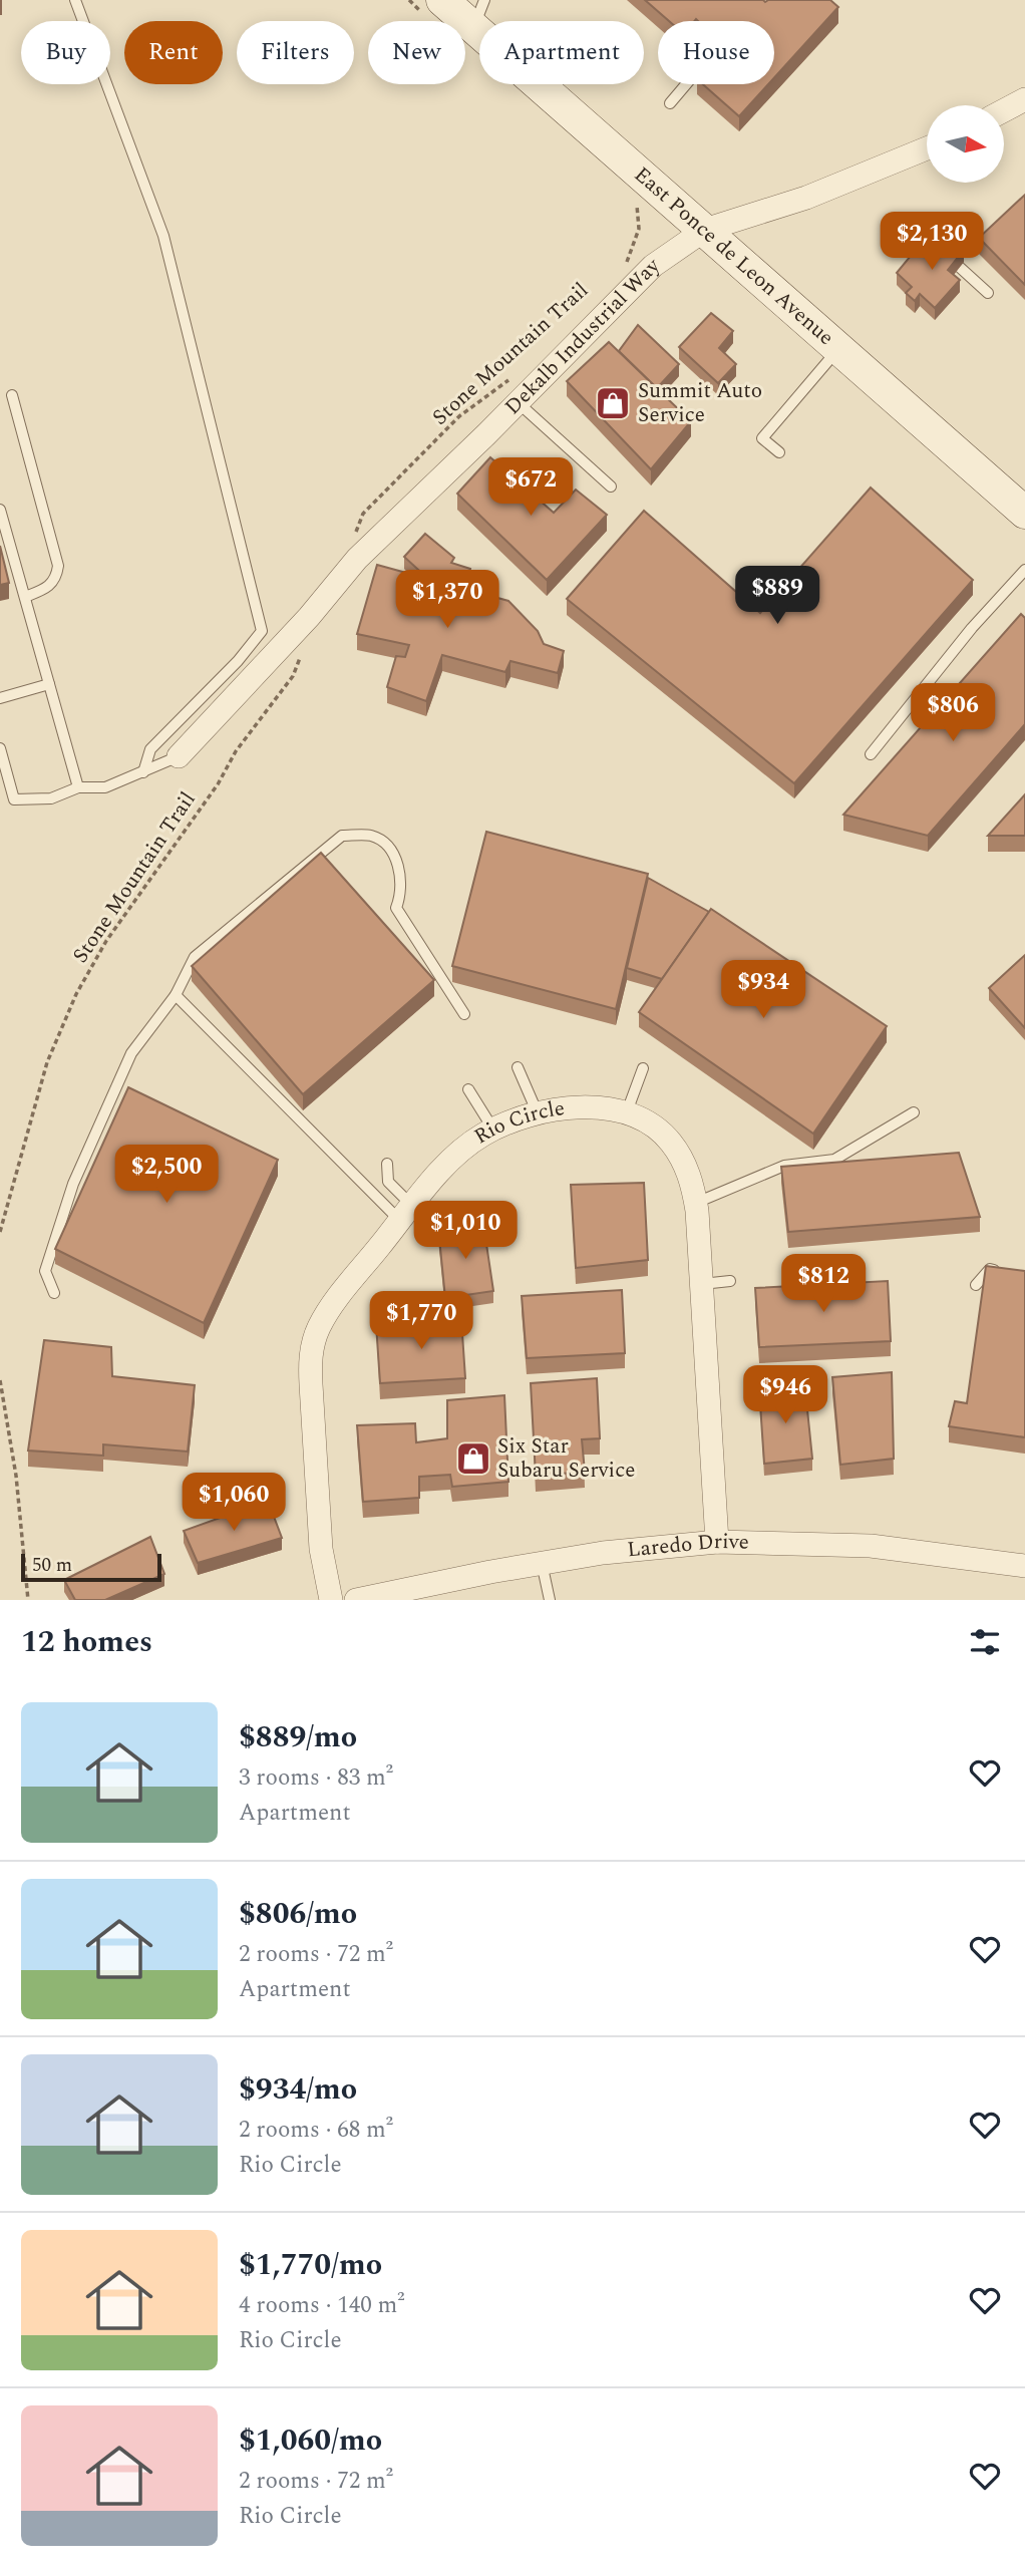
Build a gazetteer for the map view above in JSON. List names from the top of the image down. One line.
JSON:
{"streets":{"main road":["East Ponce de Leon Avenue"],"street":["Dekalb Industrial Way","Rio Circle","Laredo Drive"],"path":["Stone Mountain Trail"]},"crossings":[["East Ponce de Leon Avenue","Dekalb Industrial Way"],["Dekalb Industrial Way","Stone Mountain Trail"],["Rio Circle","Laredo Drive"]],"places":{"shop":["Summit Auto Service","Six Star Subaru Service"]},"scale_bar":"50 m","north":"right","page":{"chip":["Buy","Rent","Filters","New","Apartment","House"],"price":["$2,130","$672","$889","$1,370","$806","$934","$2,500","$1,010","$812","$1,770","$946","$1,060"],"scale":"50 m","heading":"12 homes","list":[{"name":"$889/mo","note":"3 rooms · 83 m² · Apartment"},{"name":"$806/mo","note":"2 rooms · 72 m² · Apartment"},{"name":"$934/mo","note":"2 rooms · 68 m² · Rio Circle"},{"name":"$1,770/mo","note":"4 rooms · 140 m² · Rio Circle"},{"name":"$1,060/mo","note":"2 rooms · 72 m² · Rio Circle"}]}}
